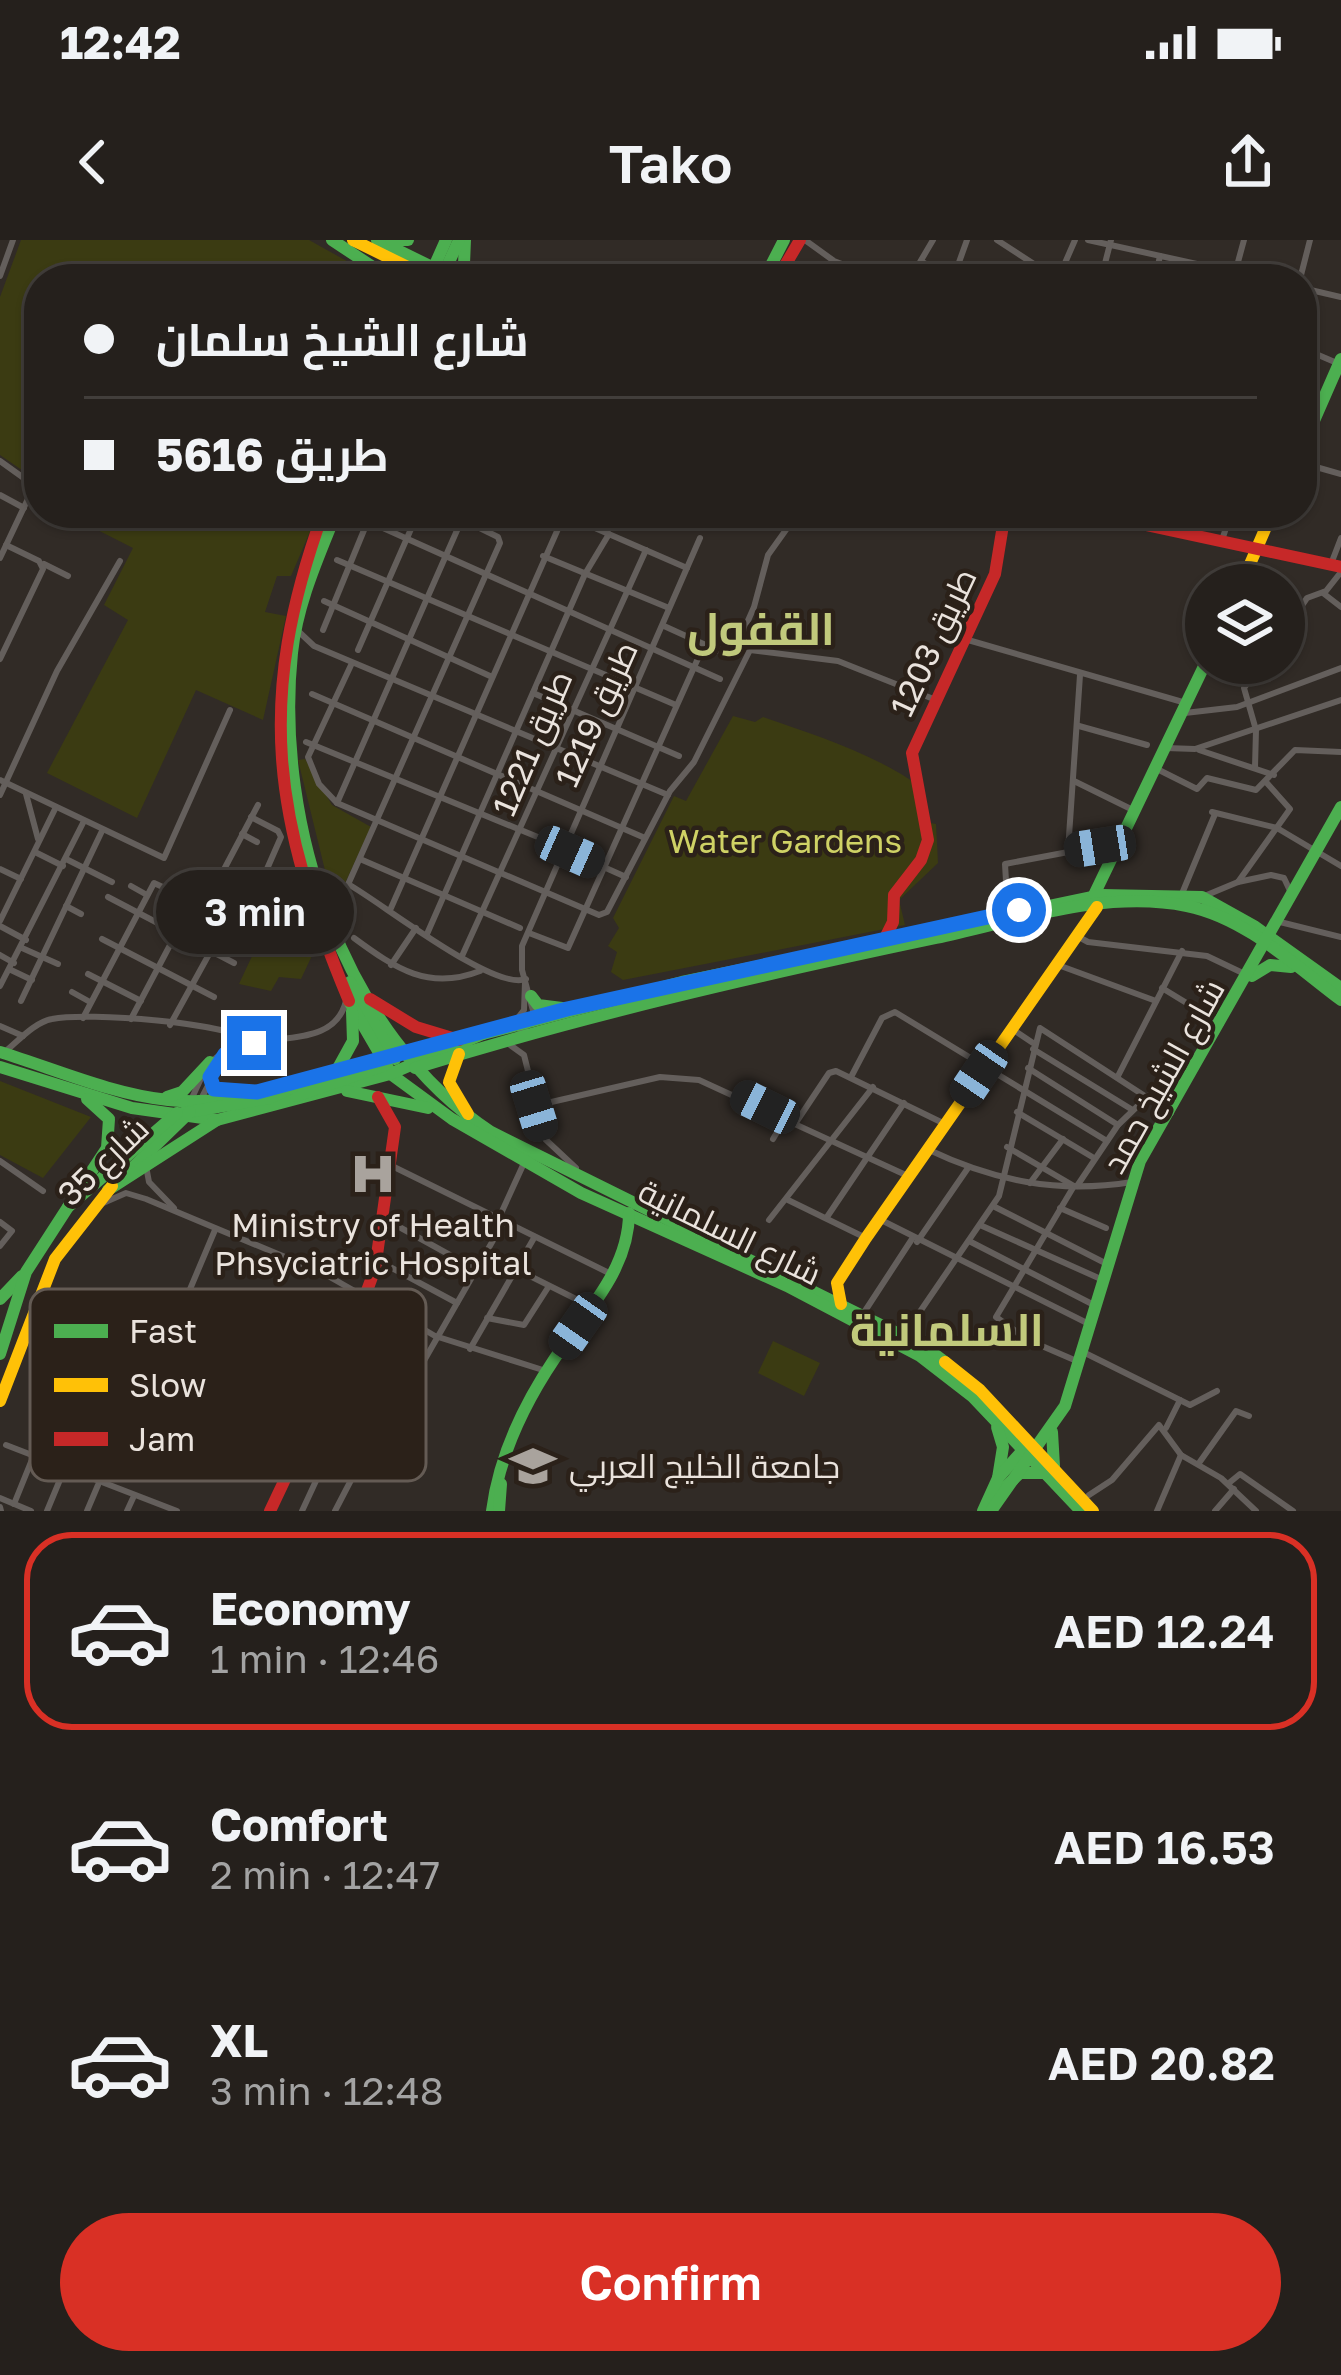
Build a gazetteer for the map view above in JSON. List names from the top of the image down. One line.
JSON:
{"streets":{"main road":["طريق 1203","شارع الشيخ حمد","شارع 35","شارع السلمانية"],"street":["طريق 1219","طريق 1221"]},"crossings":[["شارع الشيخ حمد","شارع السلمانية"]],"districts":["القفول","السلمانية"],"parks":["Water Gardens"],"places":{"hospital":["Ministry of Health Phsyciatric Hospital"],"school or university":["جامعة الخليج العربي"]},"legend":["Fast","Slow","Jam"],"page":{"status":"12:42","header":"Tako","banner":["شارع الشيخ سلمان","طريق 5616"],"bubble":"3 min","list":[{"name":"Economy","note":"1 min · 12:46","value":"AED 12.24"},{"name":"Comfort","note":"2 min · 12:47","value":"AED 16.53"},{"name":"XL","note":"3 min · 12:48","value":"AED 20.82"}],"buttons":"Confirm"}}
